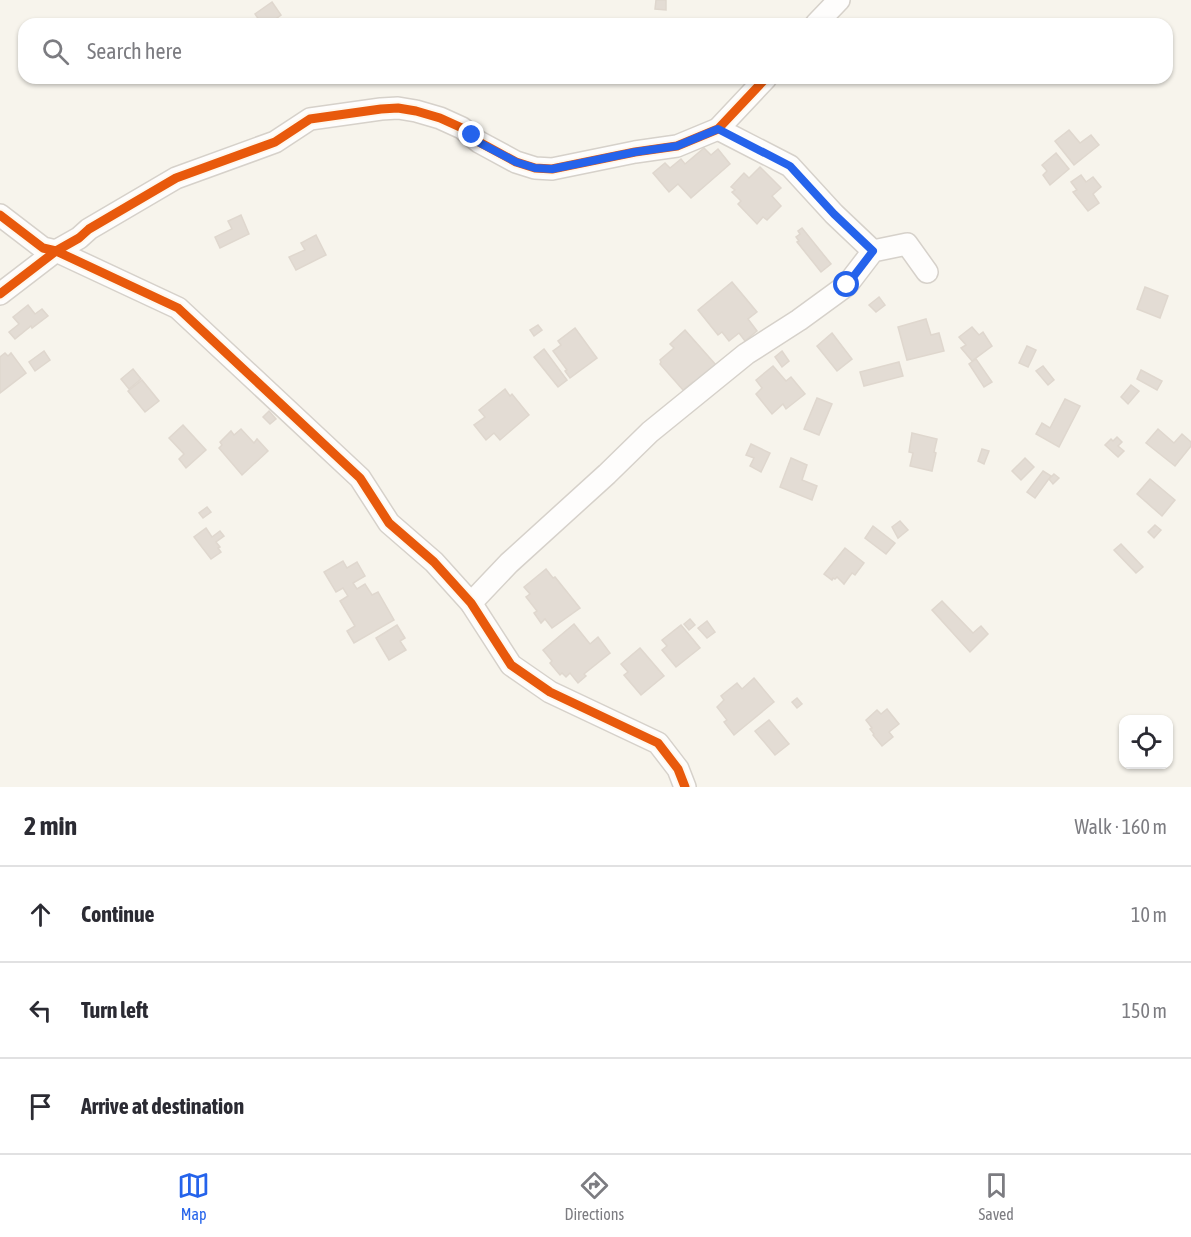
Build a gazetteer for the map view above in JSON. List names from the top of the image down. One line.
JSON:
{"page":{"search":"Search here","heading":["2 min","Walk · 160 m"],"list":[["Continue","10 m"],["Turn left","150 m"],"Arrive at destination"],"nav":["Map","Directions","Saved"]}}
